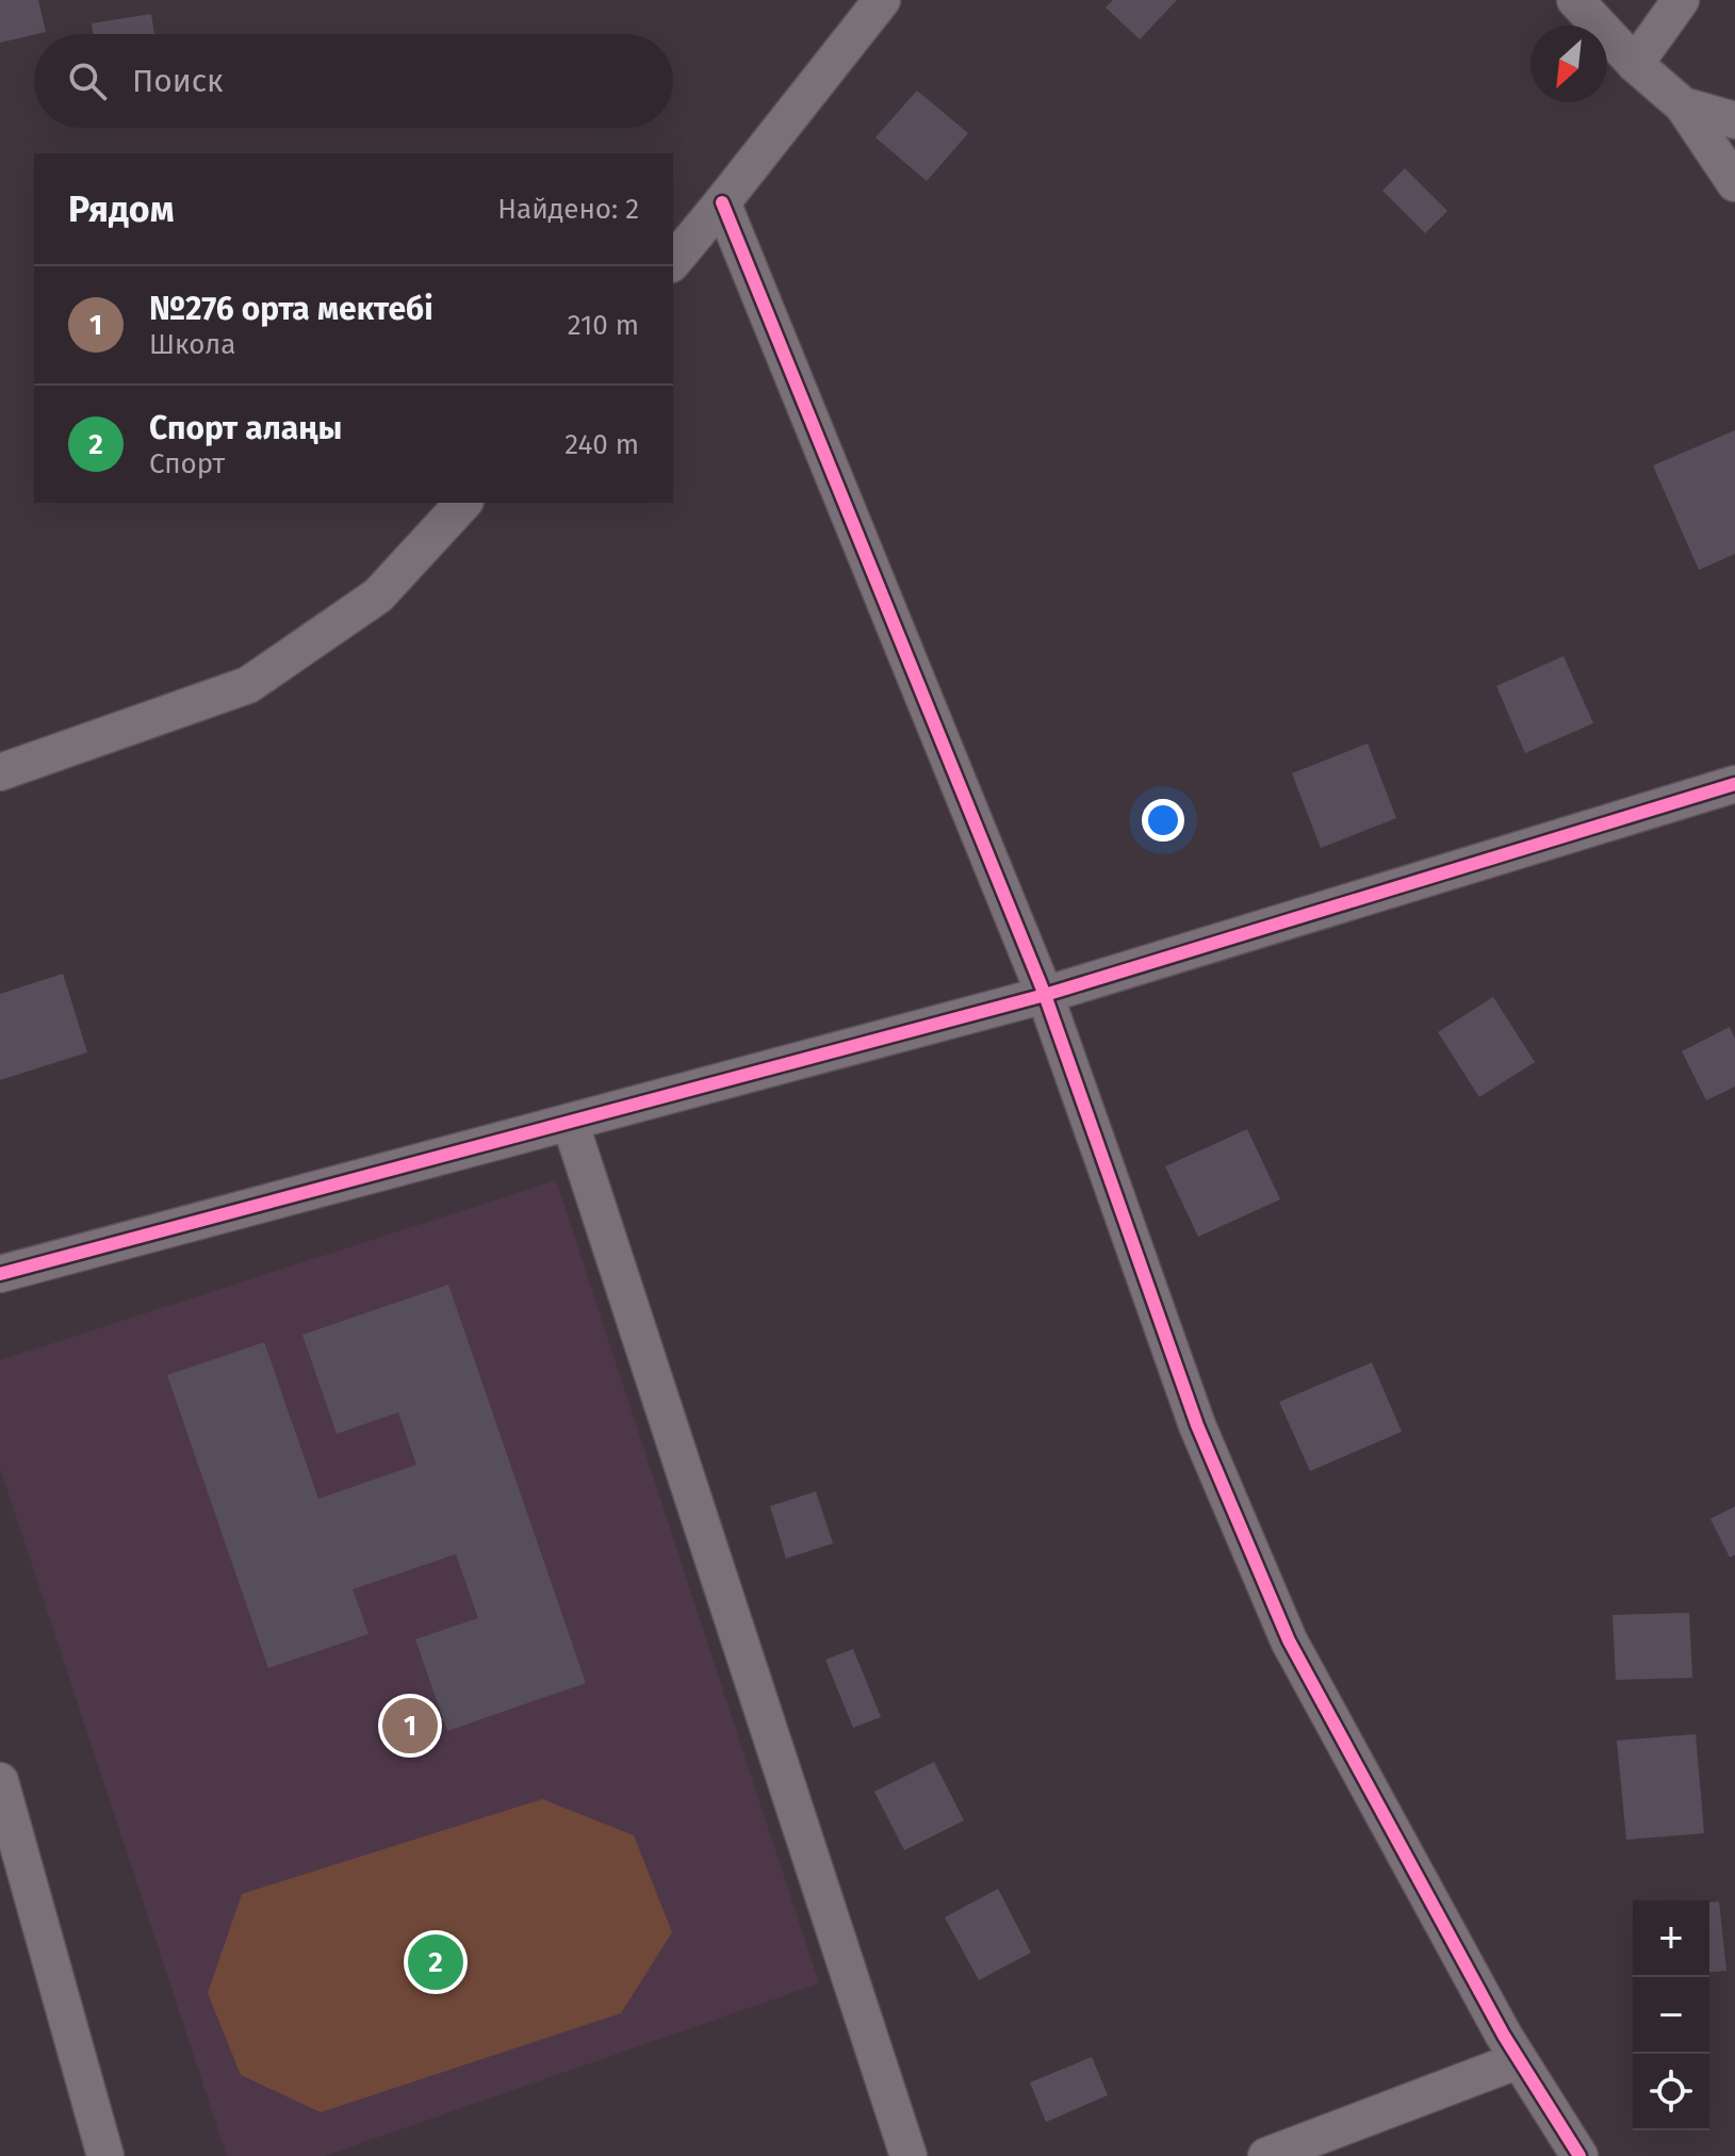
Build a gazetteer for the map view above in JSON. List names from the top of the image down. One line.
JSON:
{"north":"bottom left","page":{"search":"Поиск","heading":["Рядом","Найдено: 2"],"list":[{"mark":"1","name":"№276 орта мектебі","note":"Школа","value":"210 m"},{"mark":"2","name":"Спорт алаңы","note":"Спорт","value":"240 m"}],"pins":["1","2"],"map_buttons":["+","−"]}}
